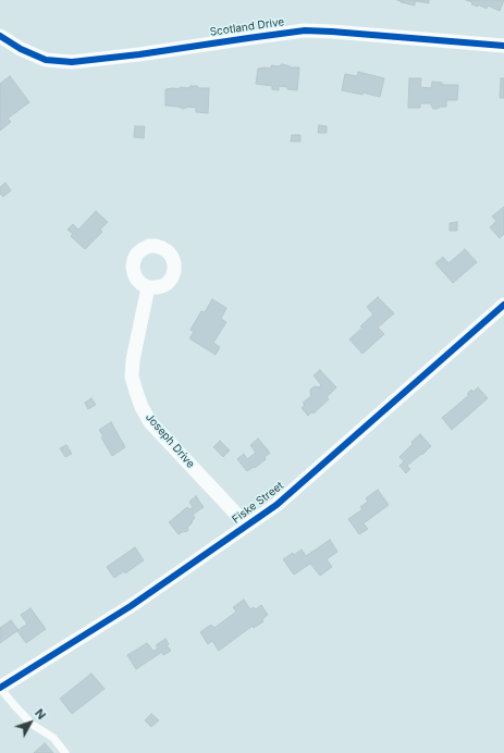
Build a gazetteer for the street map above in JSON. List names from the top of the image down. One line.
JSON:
{"streets":{"street":["Scotland Drive","Joseph Drive","Fiske Street"]},"crossings":[["Joseph Drive","Fiske Street"]],"north":"top right"}
